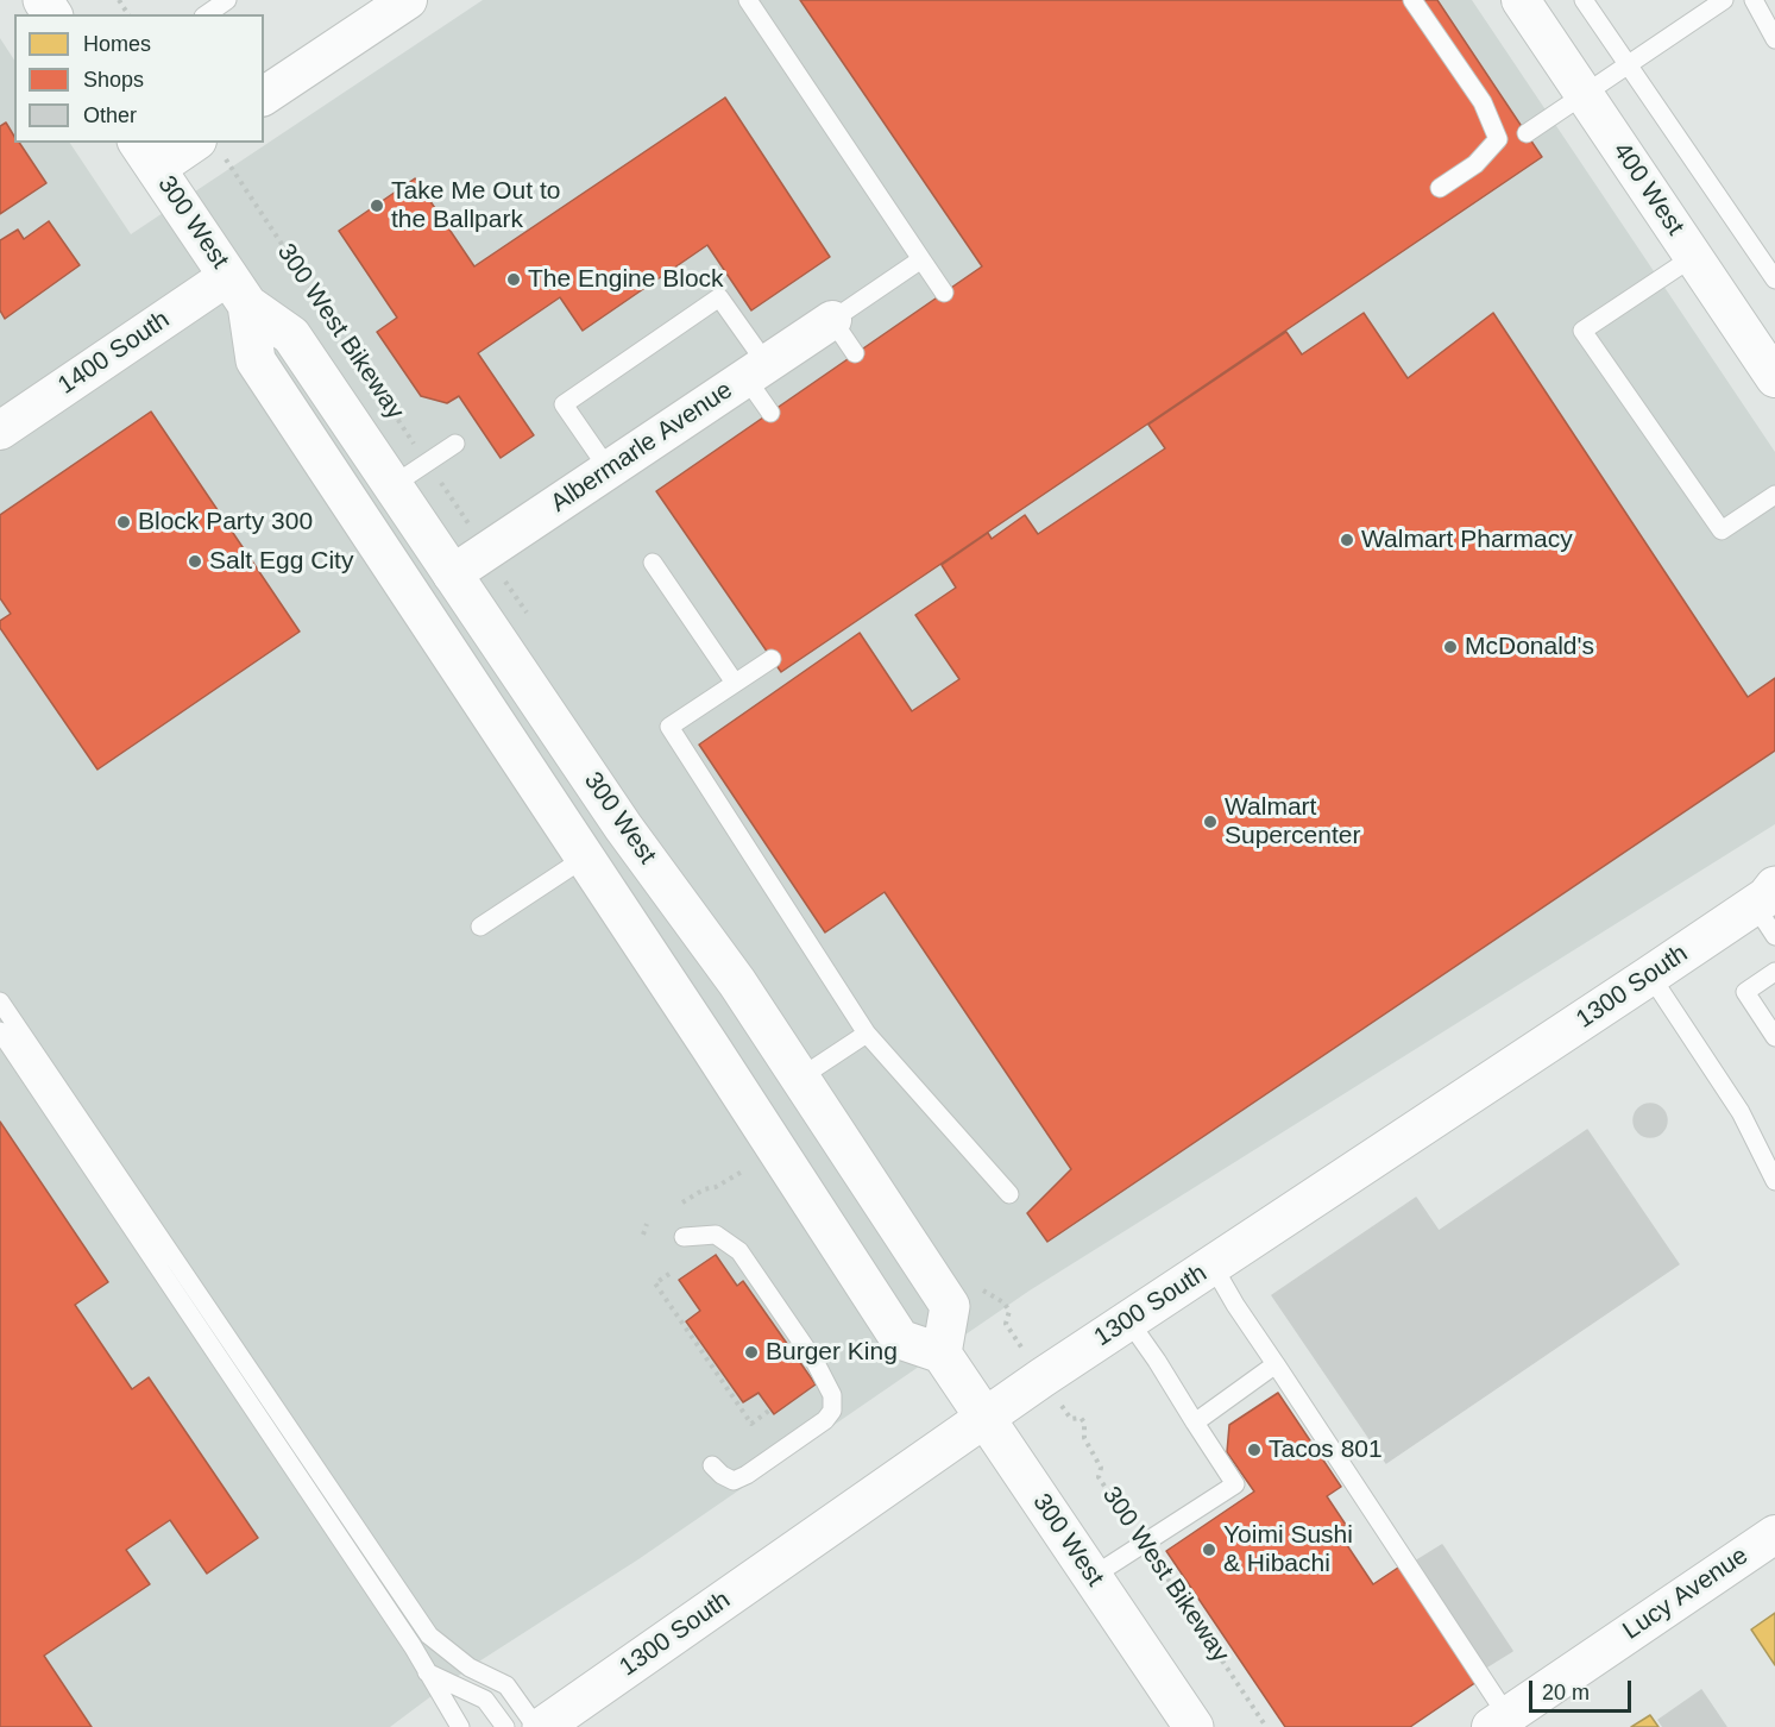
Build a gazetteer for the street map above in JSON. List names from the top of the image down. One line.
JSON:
{"streets":{"main road":["300 West","1300 South"],"street":["400 West","1400 South","Albermarle Avenue","Lucy Avenue"],"path":["300 West Bikeway"]},"crossings":[["300 West","1400 South"],["300 West","Albermarle Avenue"],["300 West","1300 South"]],"places":["Take Me Out to the Ballpark","The Engine Block","Block Party 300","Walmart Pharmacy","Salt Egg City","McDonald's","Walmart Supercenter","Burger King","Tacos 801","Yoimi Sushi & Hibachi"],"legend":["Homes","Shops","Other"],"scale_bar":"20 m"}
